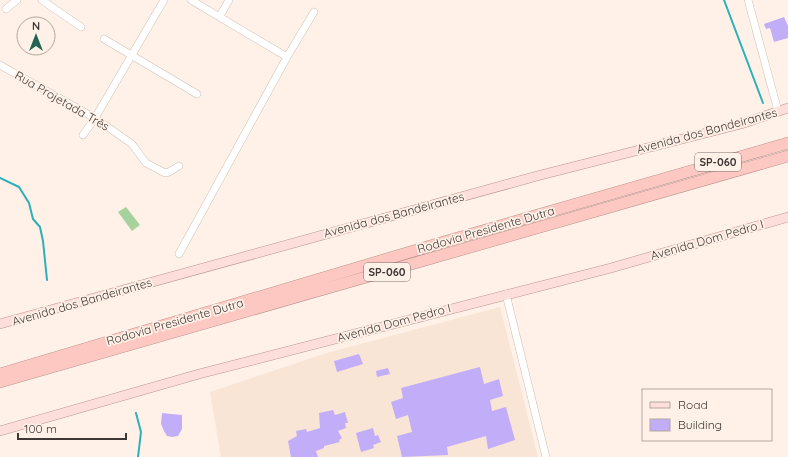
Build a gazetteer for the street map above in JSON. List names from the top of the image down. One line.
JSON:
{"streets":{"highway":["SP-060","Rodovia Presidente Dutra"],"main road":["Avenida dos Bandeirantes","Avenida Dom Pedro I"],"street":["Rua Projetada Três"]},"legend":["Road","Building"],"scale_bar":"100 m","north":"top"}
